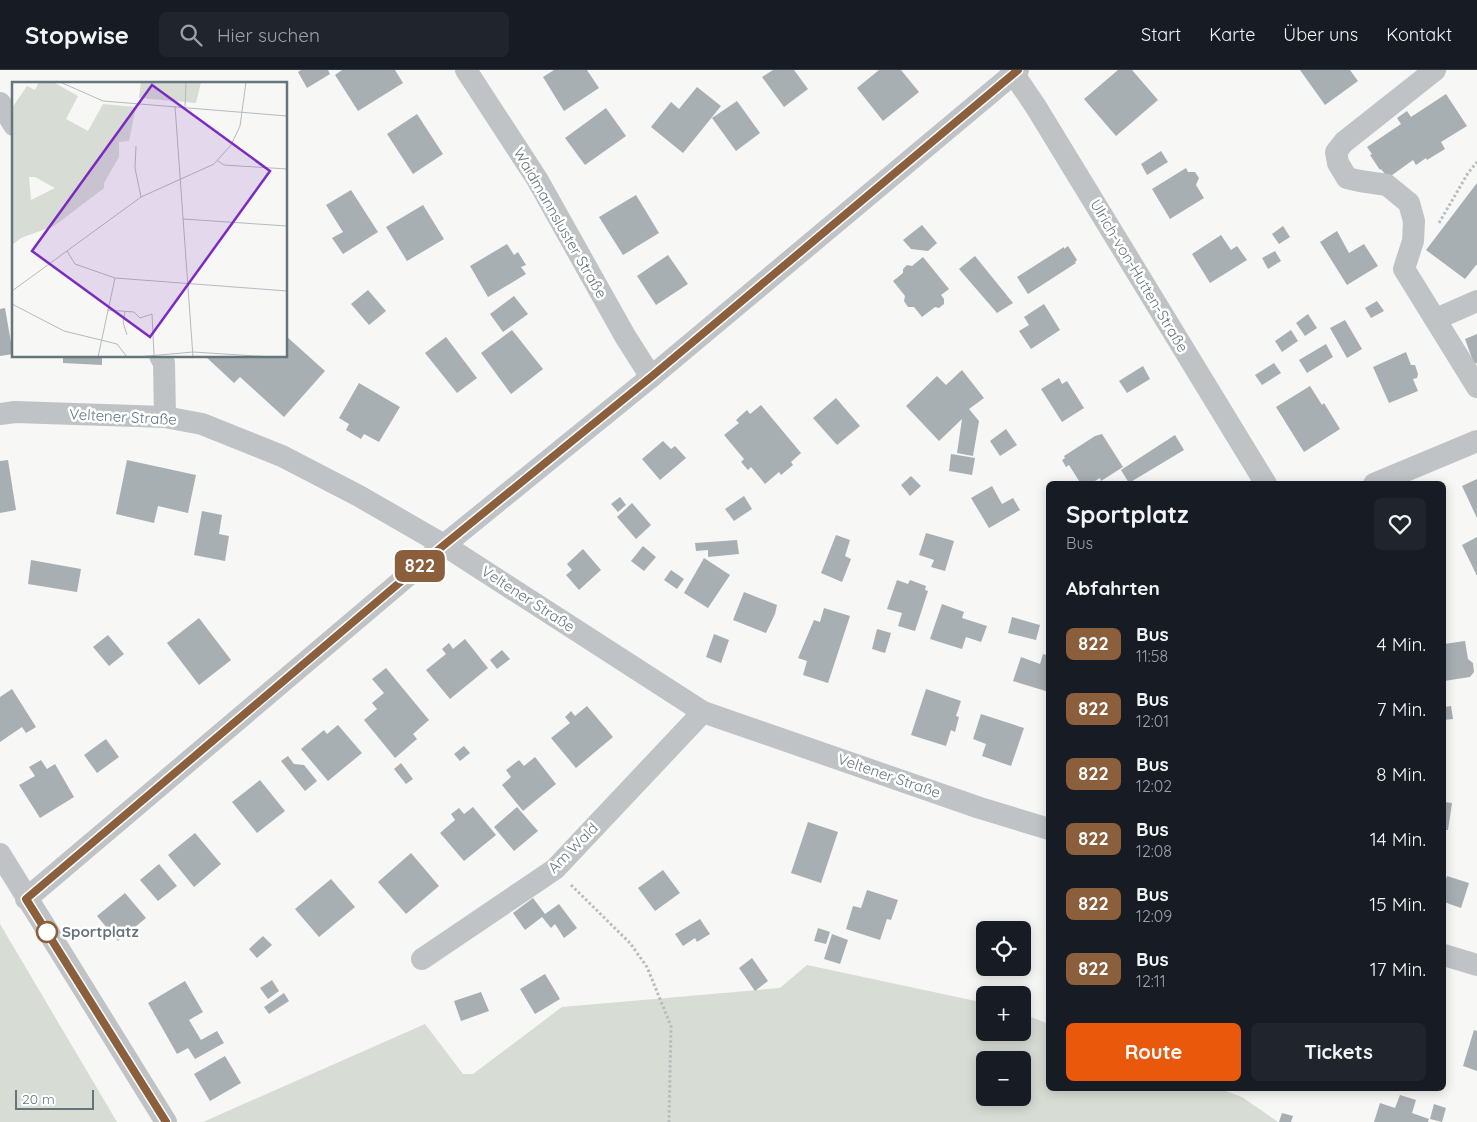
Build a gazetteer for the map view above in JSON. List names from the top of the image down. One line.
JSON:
{"streets":{"street":["Waidmannsluster Straße","Ulrich-von-Hutten-Straße","Veltener Straße","Am Wald"]},"crossings":[["Veltener Straße","Am Wald"]],"places":["Sportplatz"],"lines":["bus line 822"],"scale_bar":"20 m","page":{"header":"Stopwise","search":"Hier suchen","nav":["Start","Karte","Über uns","Kontakt"],"on_map":"822","heading":[["Sportplatz","Bus"],"Abfahrten"],"list":[{"mark":"822","name":"Bus","note":"11:58","value":"4 Min."},{"mark":"822","name":"Bus","note":"12:01","value":"7 Min."},{"mark":"822","name":"Bus","note":"12:02","value":"8 Min."},{"mark":"822","name":"Bus","note":"12:08","value":"14 Min."},{"mark":"822","name":"Bus","note":"12:09","value":"15 Min."},{"mark":"822","name":"Bus","note":"12:11","value":"17 Min."}],"map_buttons":["+","−"],"buttons":["Route","Tickets"],"scale":"20 m"}}
